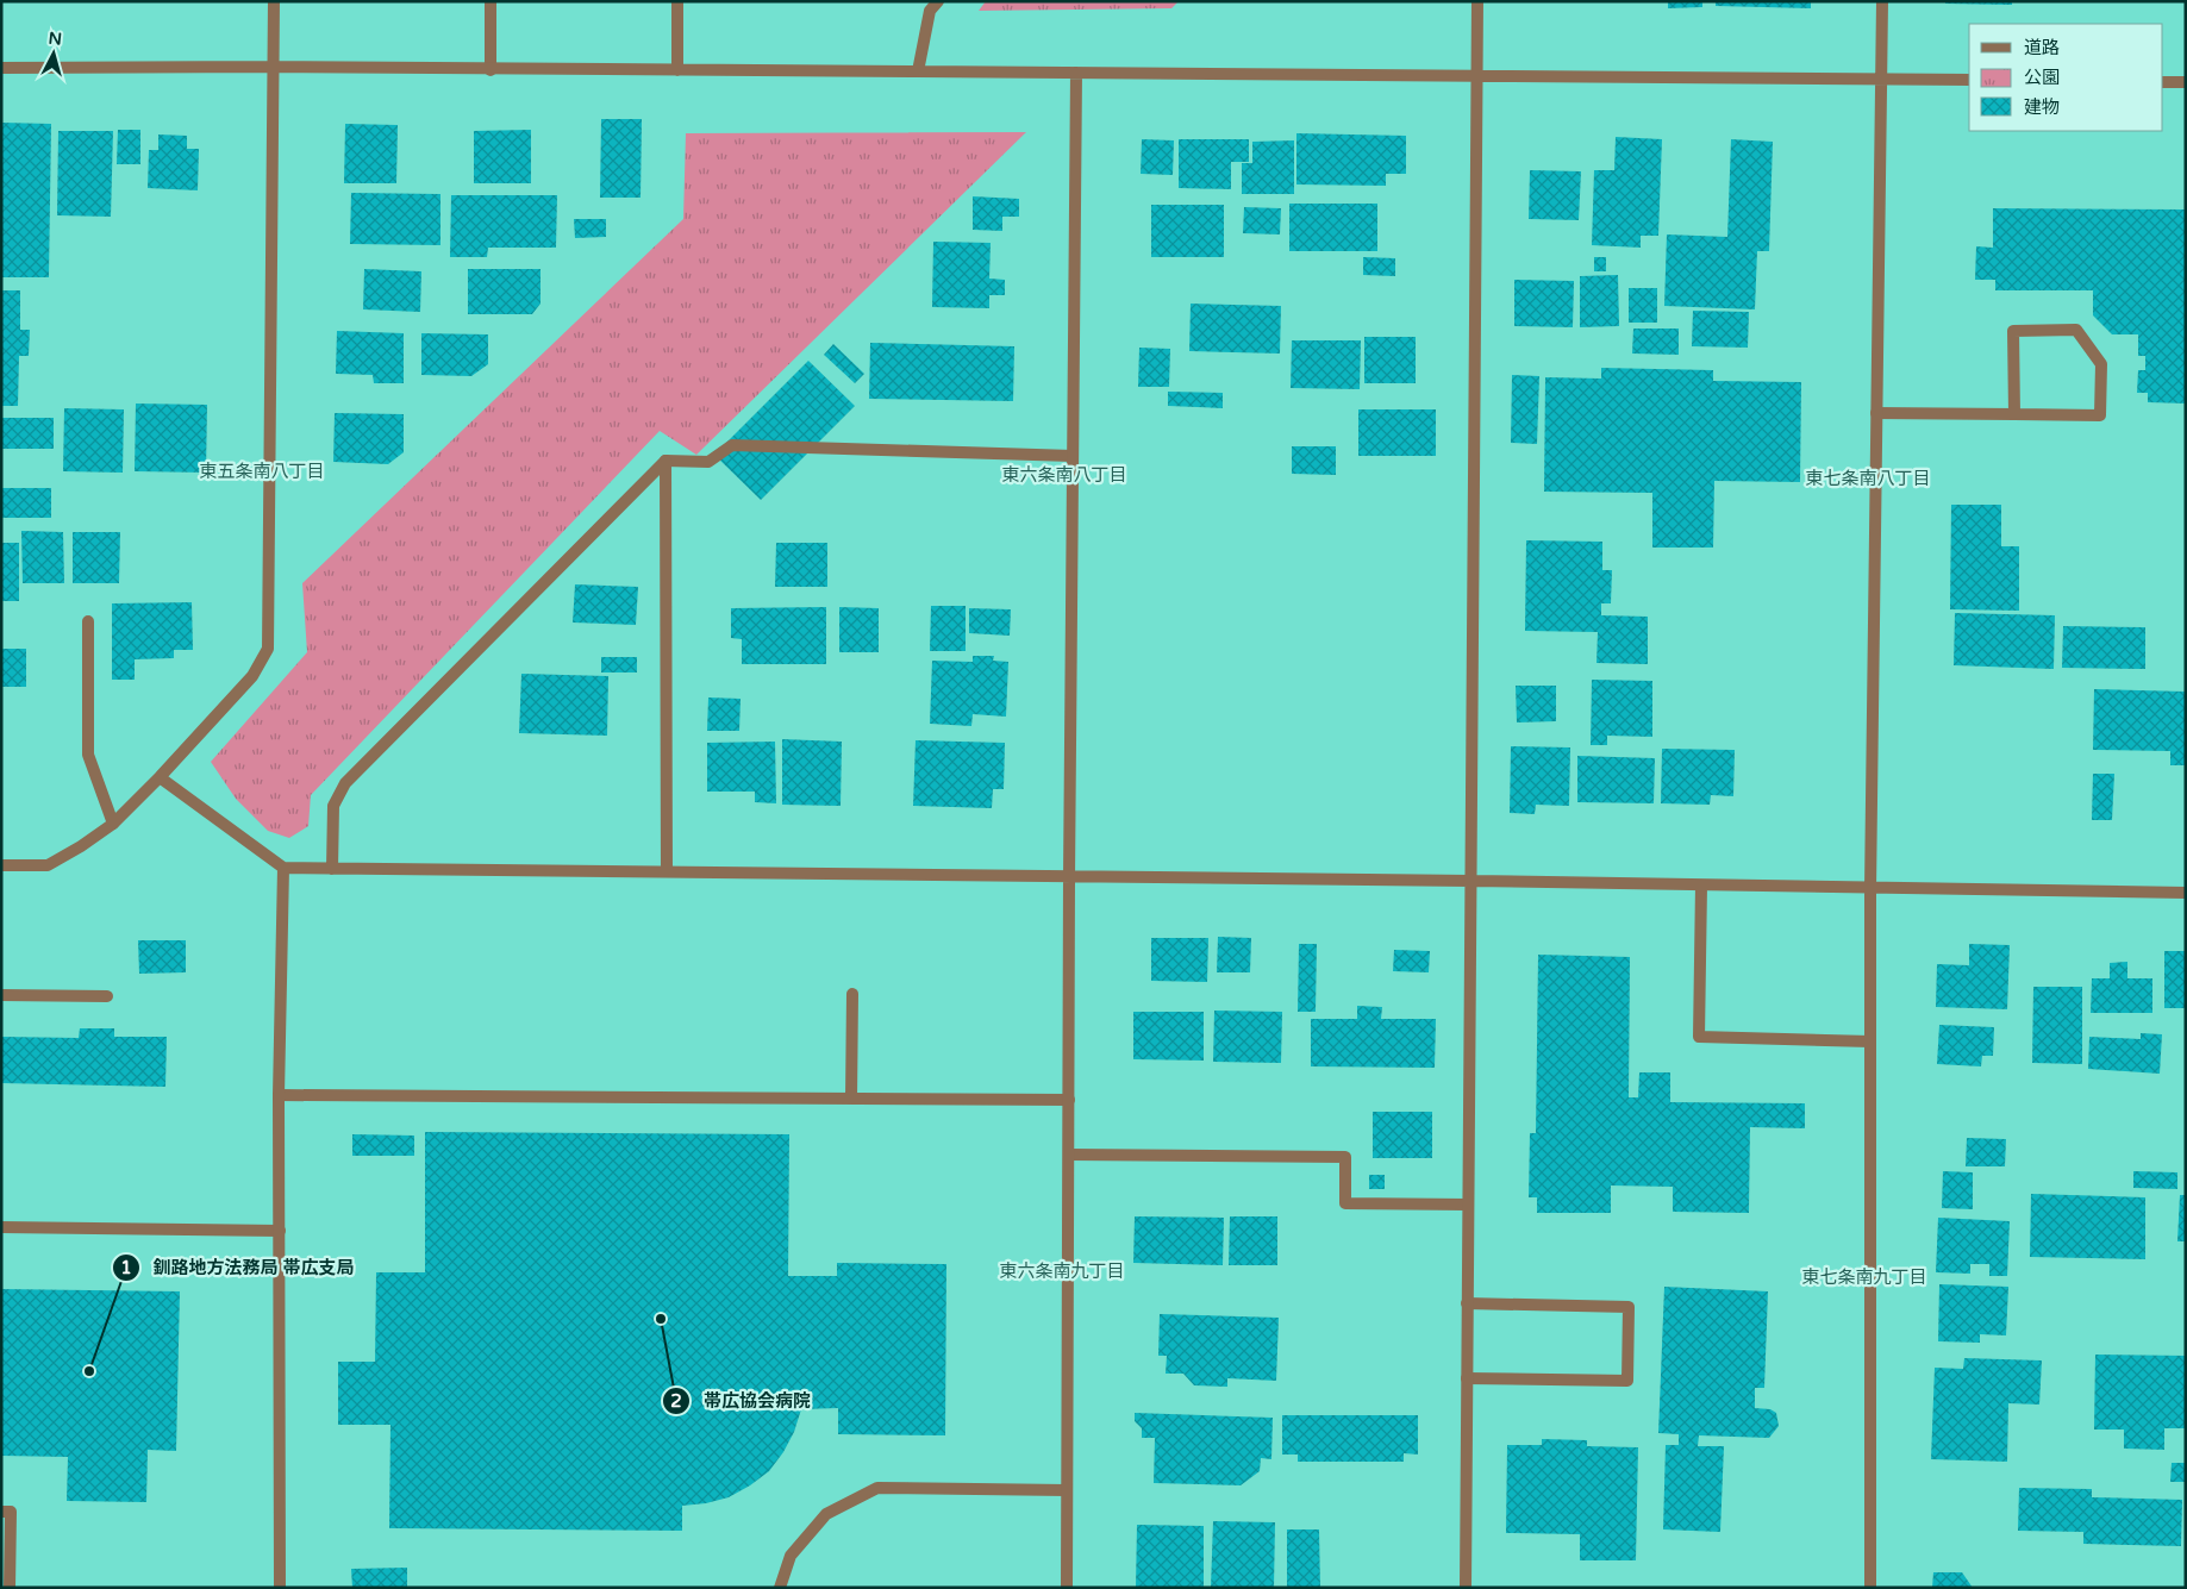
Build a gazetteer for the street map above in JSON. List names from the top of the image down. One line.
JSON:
{"districts":["東五条南八丁目","東六条南八丁目","東七条南八丁目","東六条南九丁目","東七条南九丁目"],"places":["帯広協会病院","釧路地方法務局 帯広支局"],"legend":["道路","公園","建物"],"north":"top"}
